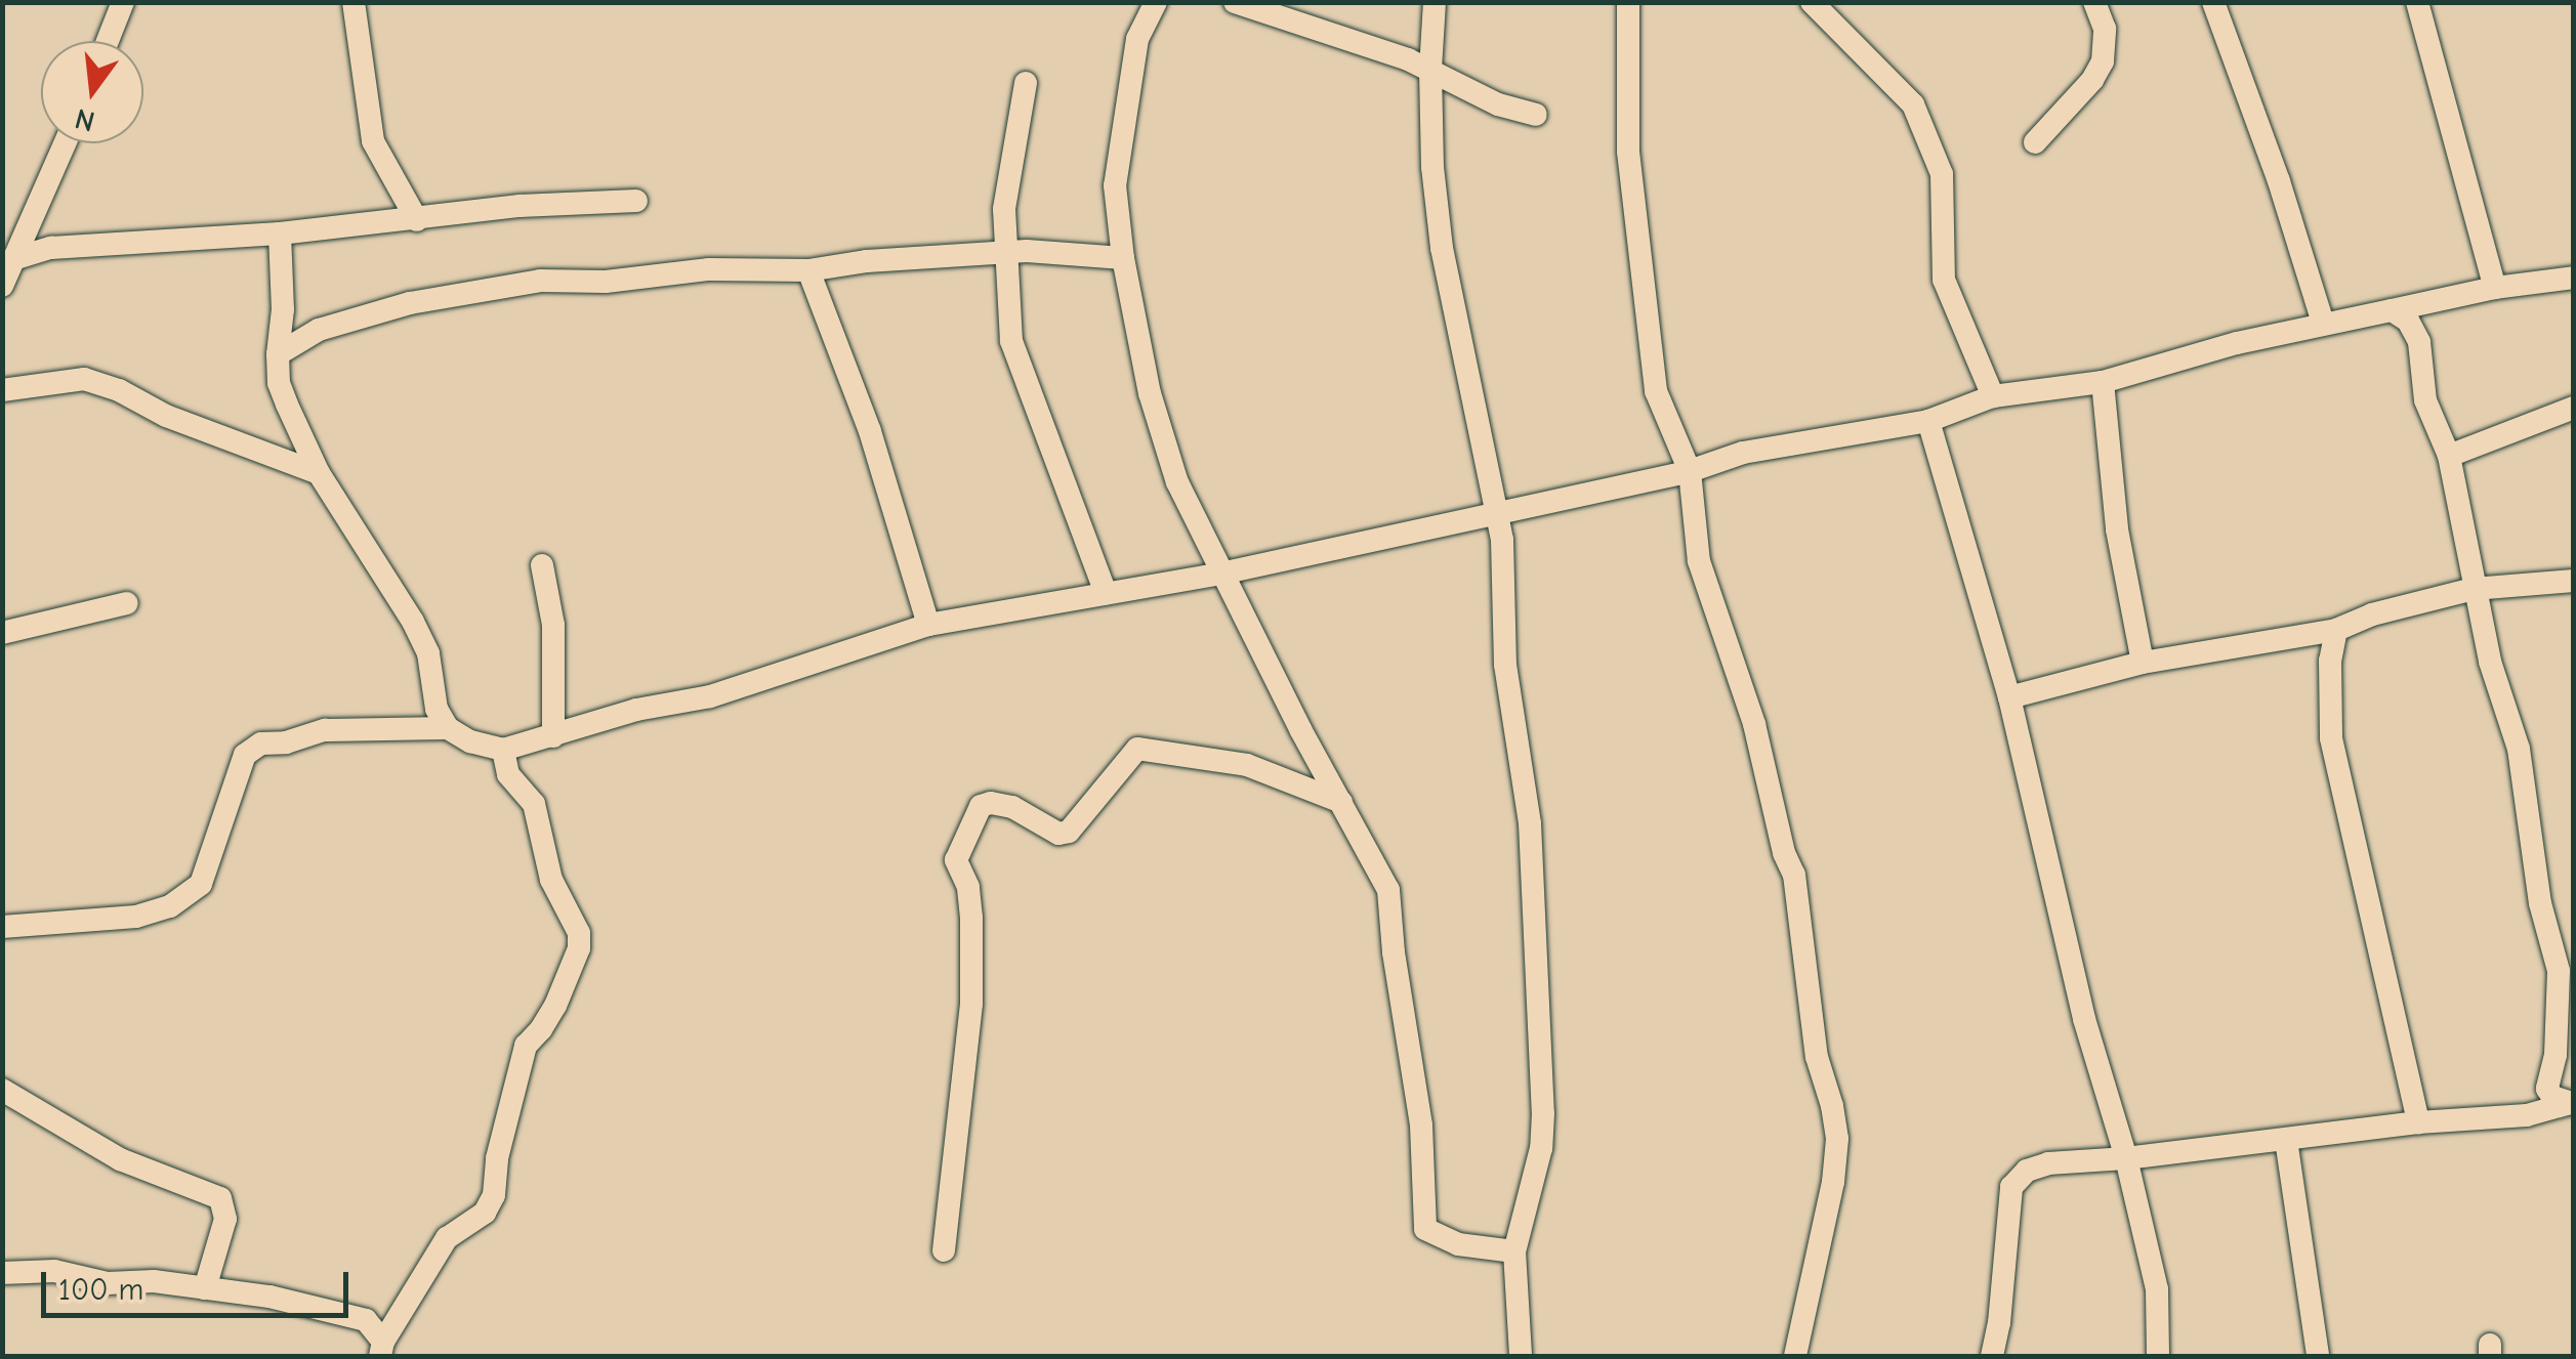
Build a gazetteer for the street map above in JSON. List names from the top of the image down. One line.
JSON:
{"scale_bar":"100 m","north":"bottom"}
